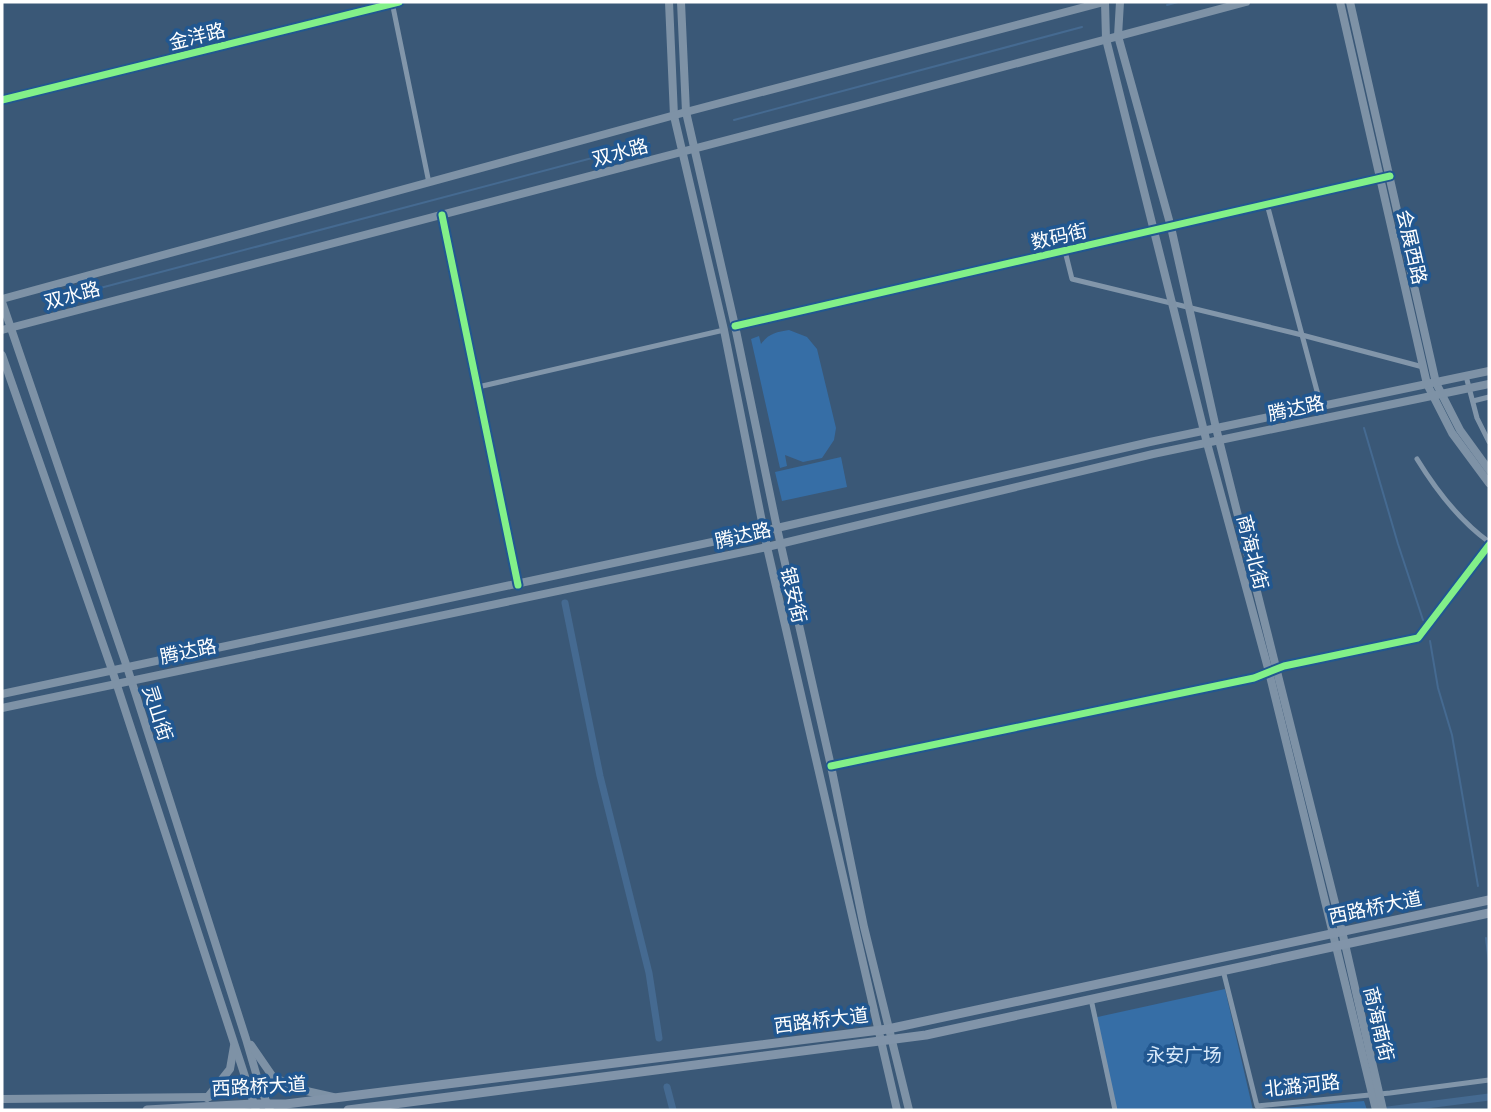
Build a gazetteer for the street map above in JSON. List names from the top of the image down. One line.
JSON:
{"streets":{"main road":["金洋路","双水路","会展西路","腾达路","商海北街","银安街","灵山街","西路桥大道"],"street":["数码街","北潞河路"]},"crossings":[["双水路","商海北街"],["双水路","银安街"],["双水路","灵山街"],["数码街","会展西路"],["数码街","商海北街"],["数码街","银安街"],["会展西路","腾达路"],["腾达路","商海北街"],["腾达路","银安街"],["腾达路","灵山街"],["商海北街","西路桥大道"],["商海北街","北潞河路"],["银安街","西路桥大道"],["灵山街","西路桥大道"],["西路桥大道","北潞河路"]],"parks":["永安广场"]}
